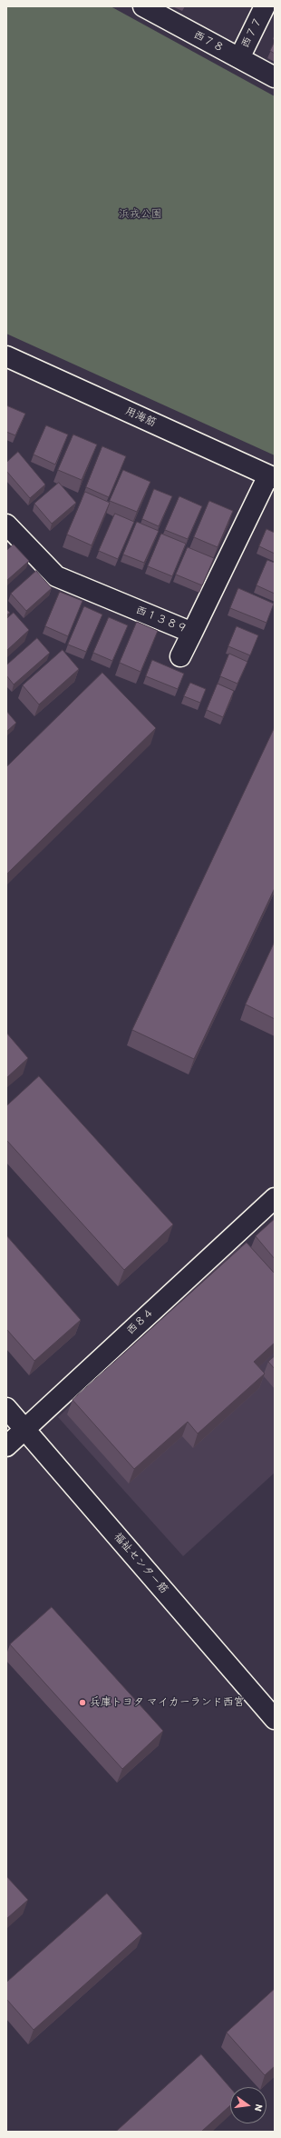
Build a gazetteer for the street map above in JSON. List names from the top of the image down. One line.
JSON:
{"streets":{"street":["西７７","西７８","用海筋","西１３８９","西８４","福祉センター筋"]},"crossings":[["西７７","西７８"],["用海筋","西１３８９"],["西８４","福祉センター筋"]],"parks":["浜戎公園"],"places":["兵庫トヨタ マイカーランド西宮"],"north":"right"}
